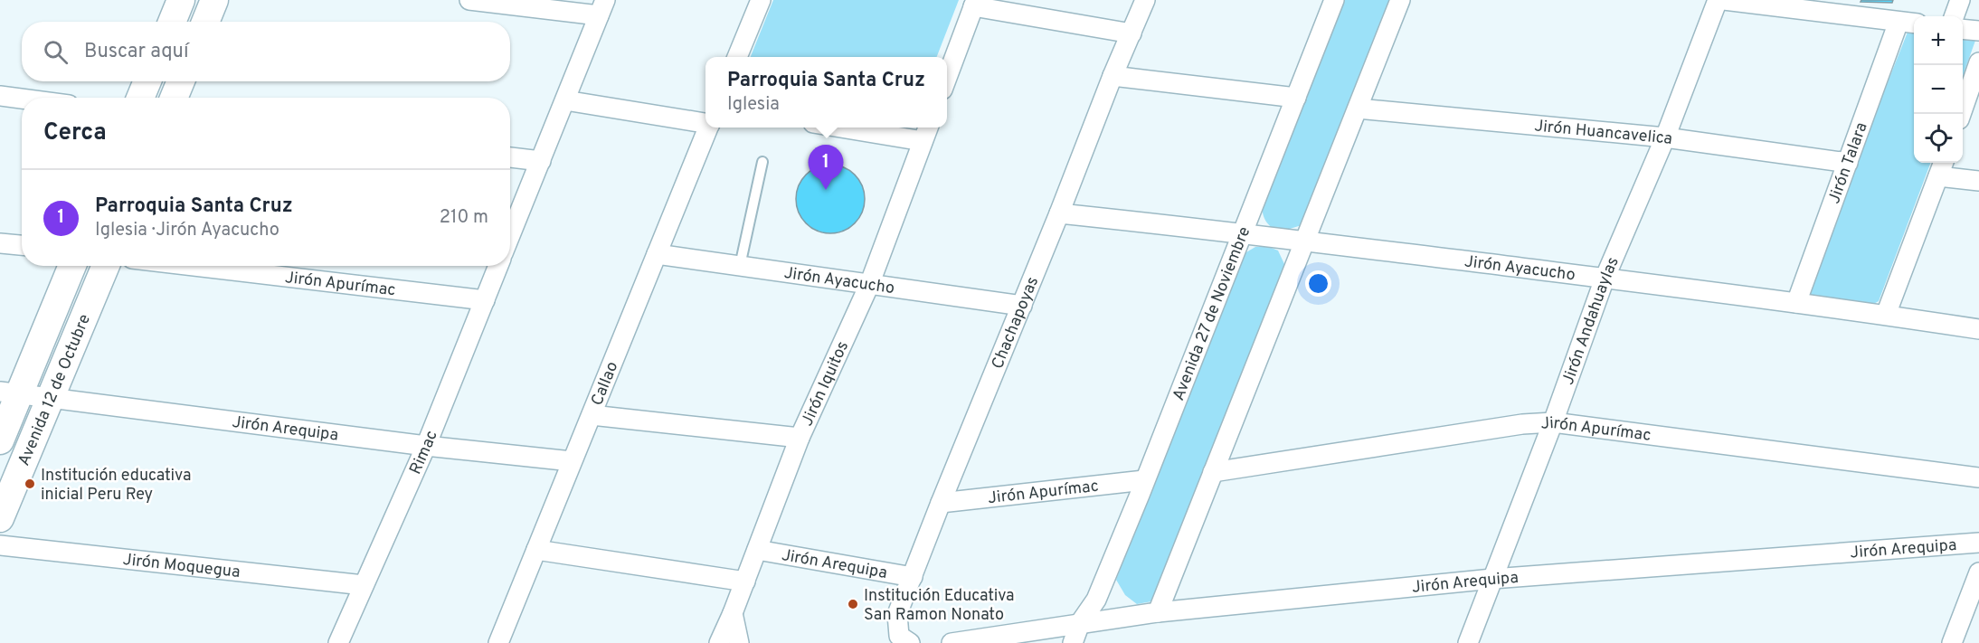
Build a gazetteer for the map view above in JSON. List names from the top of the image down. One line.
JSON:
{"streets":{"main road":["Avenida 12 de Octubre"],"street":["Jirón Huancavelica","Jirón Talara","Jirón Ayacucho","Jirón Apurímac","Avenida 27 de Noviembre","Jirón Andahuaylas","Chachapoyas","Callao","Jirón Iquitos","Jirón Arequipa","Rimac","Jirón Moquegua"]},"crossings":[["Jirón Huancavelica","Jirón Talara"],["Jirón Huancavelica","Jirón Andahuaylas"],["Jirón Talara","Jirón Ayacucho"],["Jirón Ayacucho","Avenida 27 de Noviembre"],["Jirón Ayacucho","Jirón Andahuaylas"],["Jirón Ayacucho","Chachapoyas"],["Jirón Ayacucho","Callao"],["Jirón Ayacucho","Jirón Iquitos"],["Jirón Apurímac","Avenida 27 de Noviembre"],["Jirón Apurímac","Jirón Andahuaylas"],["Jirón Apurímac","Chachapoyas"],["Jirón Apurímac","Rimac"],["Avenida 27 de Noviembre","Jirón Arequipa"],["Jirón Andahuaylas","Jirón Arequipa"],["Chachapoyas","Jirón Arequipa"],["Callao","Jirón Arequipa"],["Jirón Iquitos","Jirón Arequipa"],["Avenida 12 de Octubre","Jirón Arequipa"],["Jirón Arequipa","Rimac"],["Rimac","Jirón Moquegua"]],"places":["Institución educativa inicial Peru Rey","Institución Educativa San Ramon Nonato"],"page":{"map_buttons":["+","−"],"search":"Buscar aquí","popup":["Parroquia Santa Cruz","Iglesia"],"heading":"Cerca","pins":"1","list":[{"mark":"1","name":"Parroquia Santa Cruz","note":"Iglesia · Jirón Ayacucho","value":"210 m"}]}}
